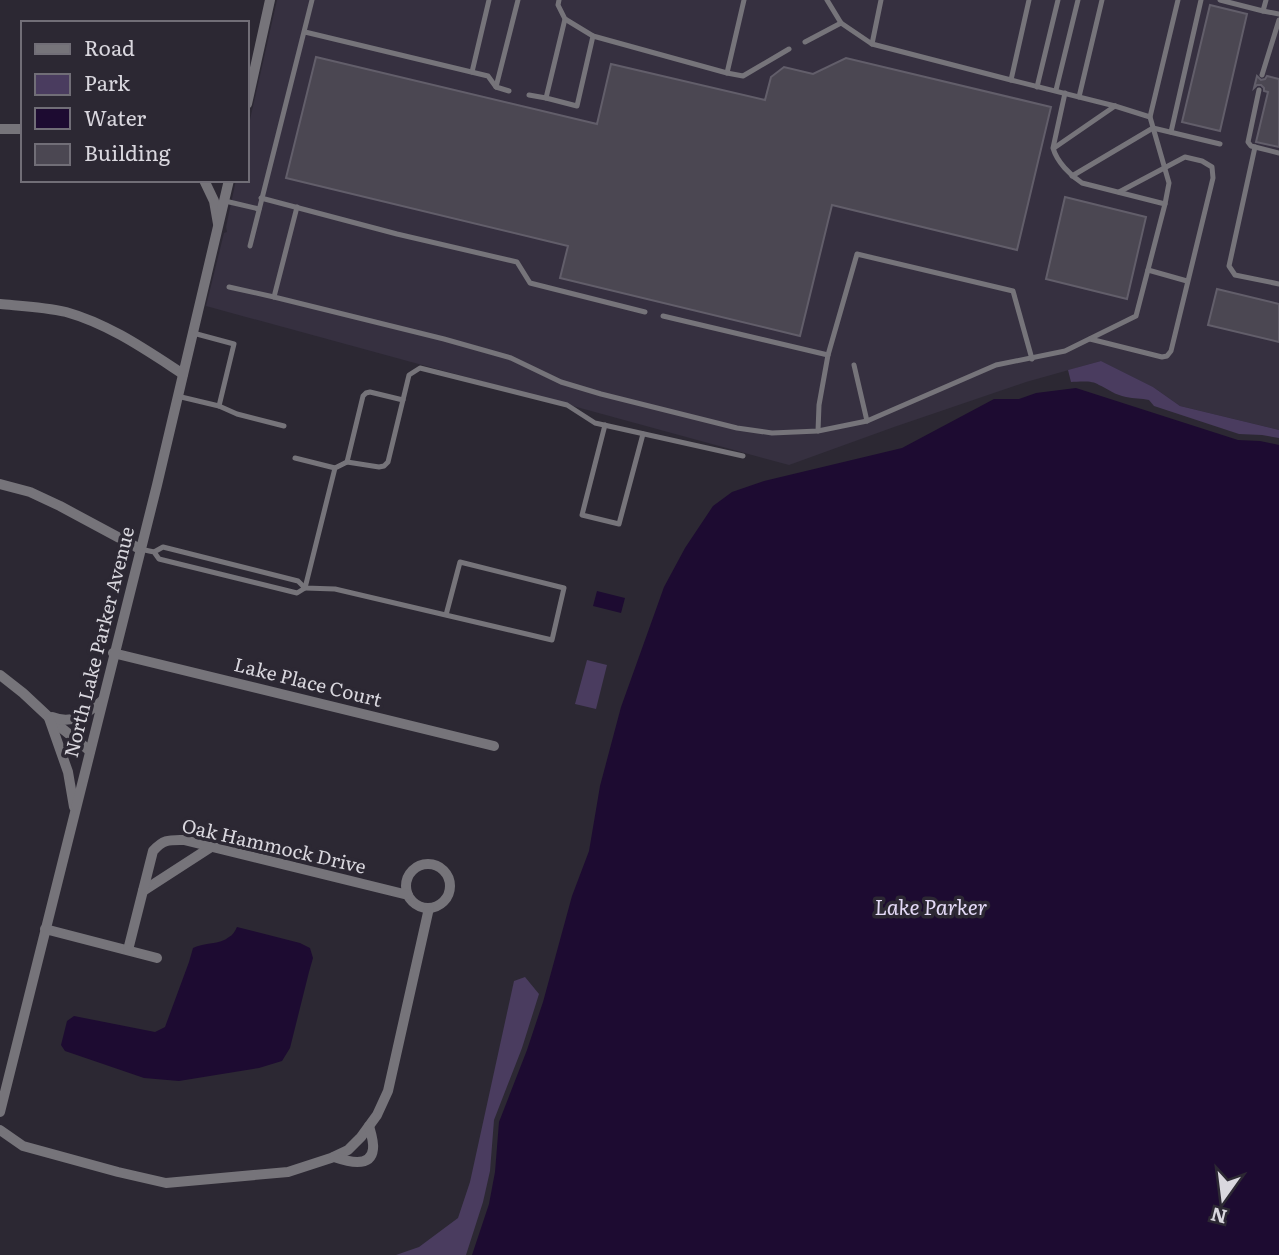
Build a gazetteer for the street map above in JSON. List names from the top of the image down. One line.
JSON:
{"streets":{"street":["North Lake Parker Avenue","Lake Place Court","Oak Hammock Drive"]},"crossings":[["North Lake Parker Avenue","Lake Place Court"]],"water":["Lake Parker"],"legend":["Road","Park","Water","Building"],"north":"bottom"}
